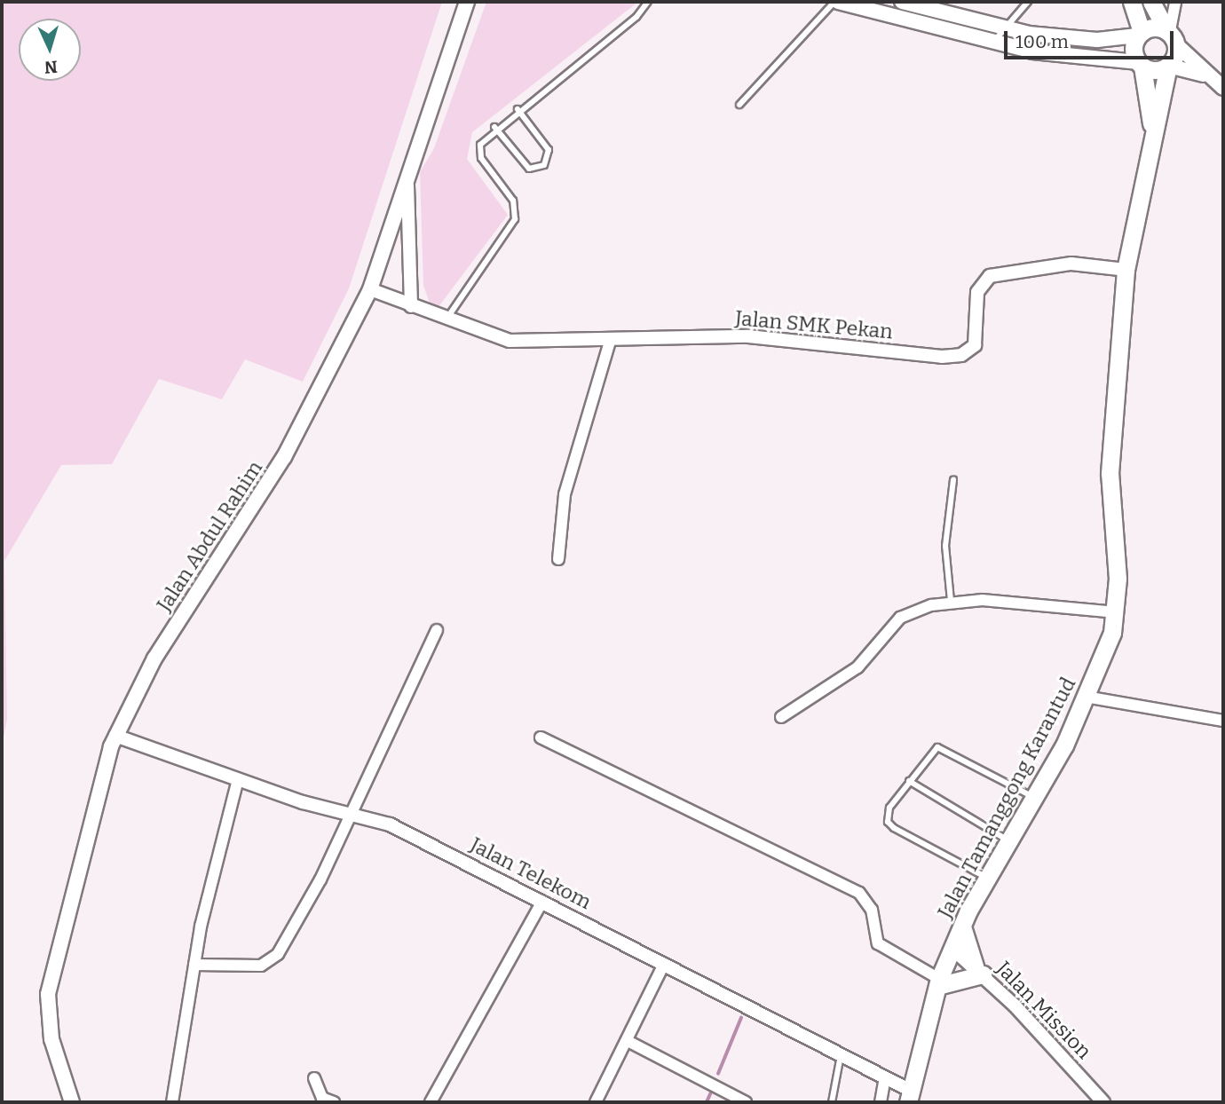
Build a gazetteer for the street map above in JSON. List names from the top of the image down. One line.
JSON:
{"streets":{"main road":["Jalan Abdul Rahim","Jalan Tamanggong Karantud"],"street":["Jalan SMK Pekan","Jalan Telekom","Jalan Mission"]},"crossings":[["Jalan SMK Pekan","Jalan Abdul Rahim"],["Jalan SMK Pekan","Jalan Tamanggong Karantud"],["Jalan Abdul Rahim","Jalan Telekom"],["Jalan Tamanggong Karantud","Jalan Telekom"],["Jalan Tamanggong Karantud","Jalan Mission"]],"scale_bar":"100 m","north":"bottom"}
